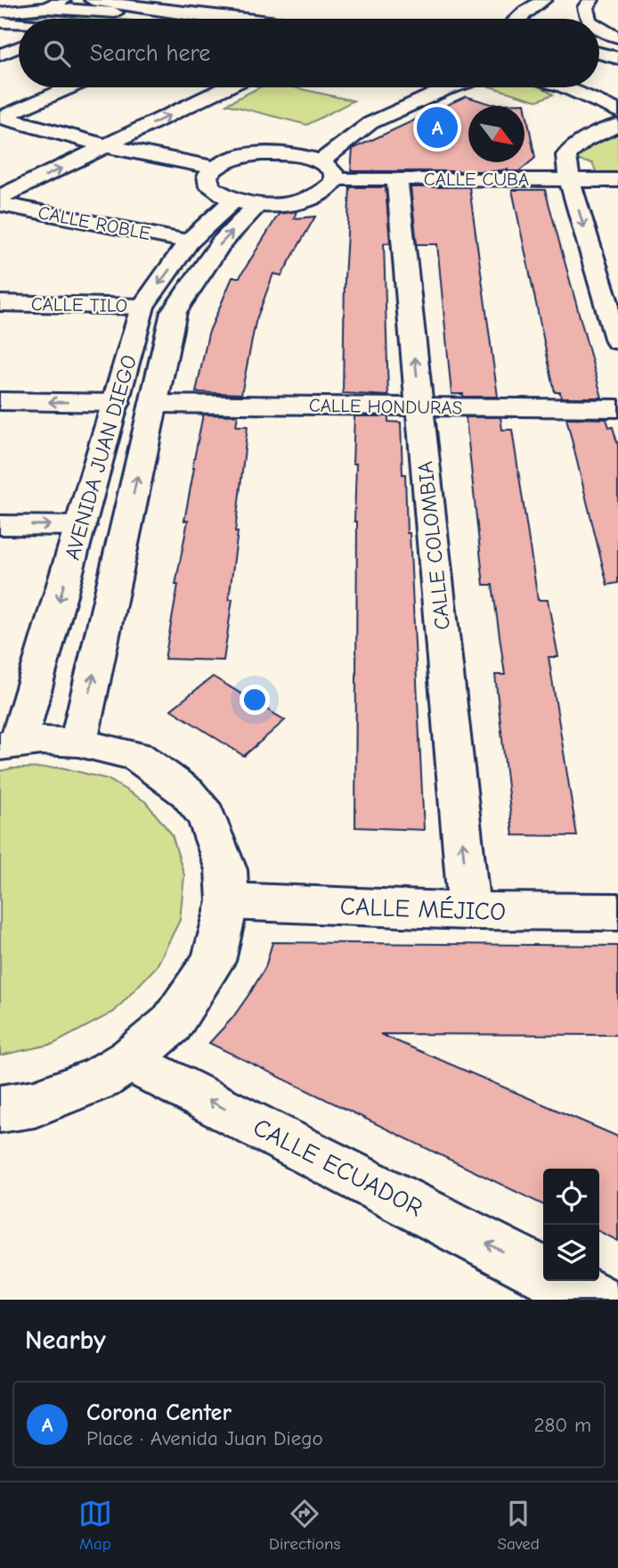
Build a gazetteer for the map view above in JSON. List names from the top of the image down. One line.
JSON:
{"streets":{"main road":["CALLE CUBA","CALLE ROBLE","CALLE TILO","CALLE HONDURAS","AVENIDA JUAN DIEGO","CALLE COLOMBIA","CALLE MÉJICO","CALLE ECUADOR"]},"crossings":[["CALLE CUBA","CALLE COLOMBIA"],["CALLE ROBLE","AVENIDA JUAN DIEGO"],["CALLE TILO","AVENIDA JUAN DIEGO"],["CALLE HONDURAS","AVENIDA JUAN DIEGO"],["CALLE HONDURAS","CALLE COLOMBIA"],["CALLE COLOMBIA","CALLE MÉJICO"]],"one_way":["CALLE COLOMBIA","CALLE ECUADOR"],"north":"bottom right","page":{"search":"Search here","pins":"A","heading":"Nearby","list":[{"mark":"A","name":"Corona Center","note":"Place · Avenida Juan Diego","value":"280 m"}],"nav":["Map","Directions","Saved"]}}
